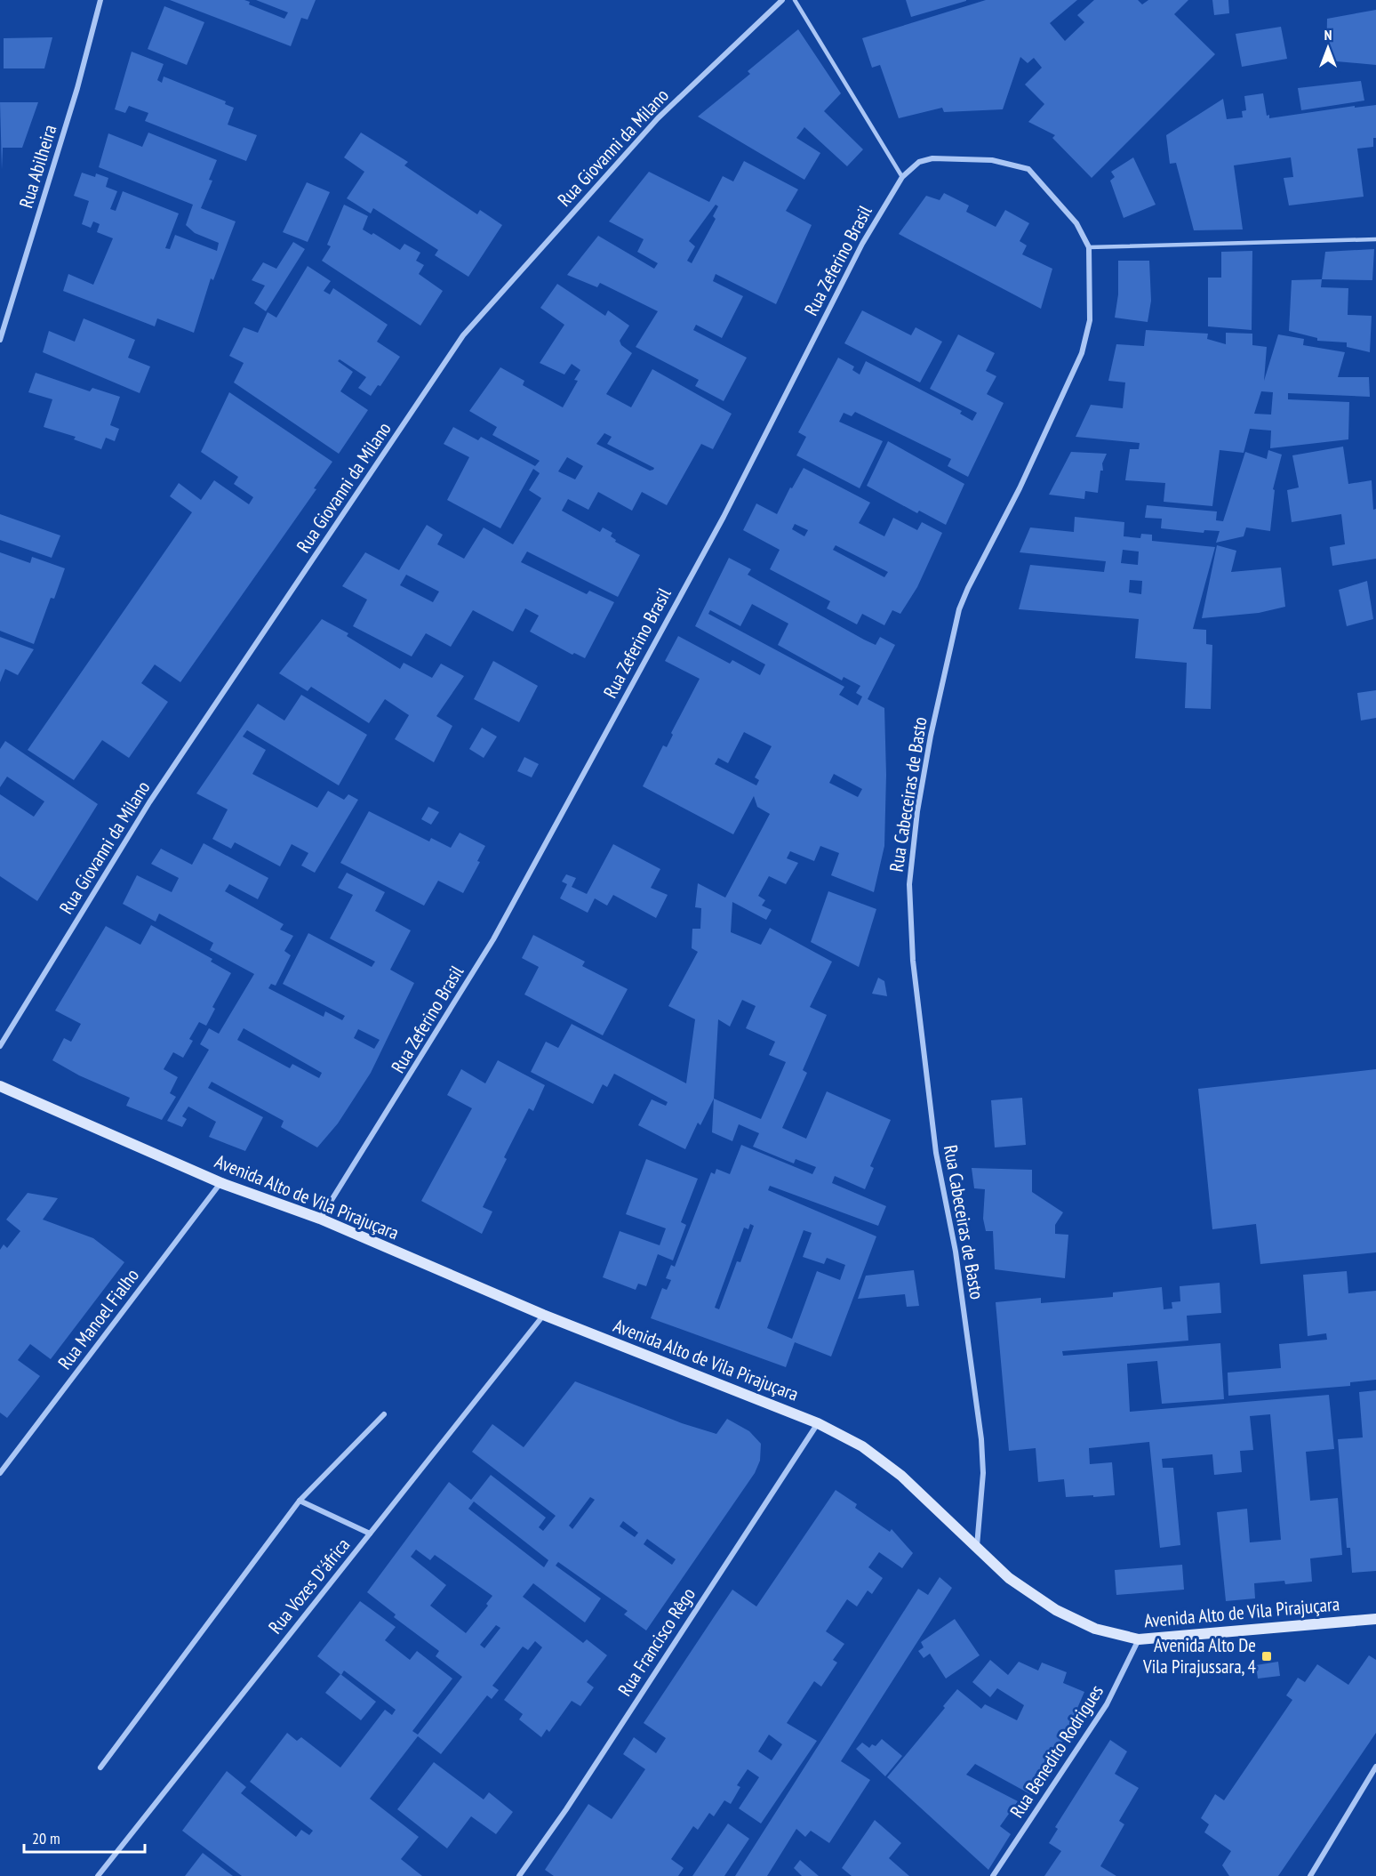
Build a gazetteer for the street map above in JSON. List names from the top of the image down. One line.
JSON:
{"streets":{"main road":["Avenida Alto de Vila Pirajuçara"],"street":["Rua Giovanni da Milano","Rua Abilheira","Rua Zeferino Brasil","Rua Cabeceiras de Basto","Rua Manoel Fialho","Rua Vozes D'áfrica","Rua Francisco Rêgo","Rua Benedito Rodrigues"]},"crossings":[["Rua Zeferino Brasil","Rua Cabeceiras de Basto"],["Rua Zeferino Brasil","Avenida Alto de Vila Pirajuçara"],["Rua Cabeceiras de Basto","Avenida Alto de Vila Pirajuçara"],["Avenida Alto de Vila Pirajuçara","Rua Manoel Fialho"],["Avenida Alto de Vila Pirajuçara","Rua Vozes D'áfrica"],["Avenida Alto de Vila Pirajuçara","Rua Francisco Rêgo"],["Avenida Alto de Vila Pirajuçara","Rua Benedito Rodrigues"]],"places":{"transit":["Avenida Alto De Vila Pirajussara, 4"]},"scale_bar":"20 m","north":"top"}
